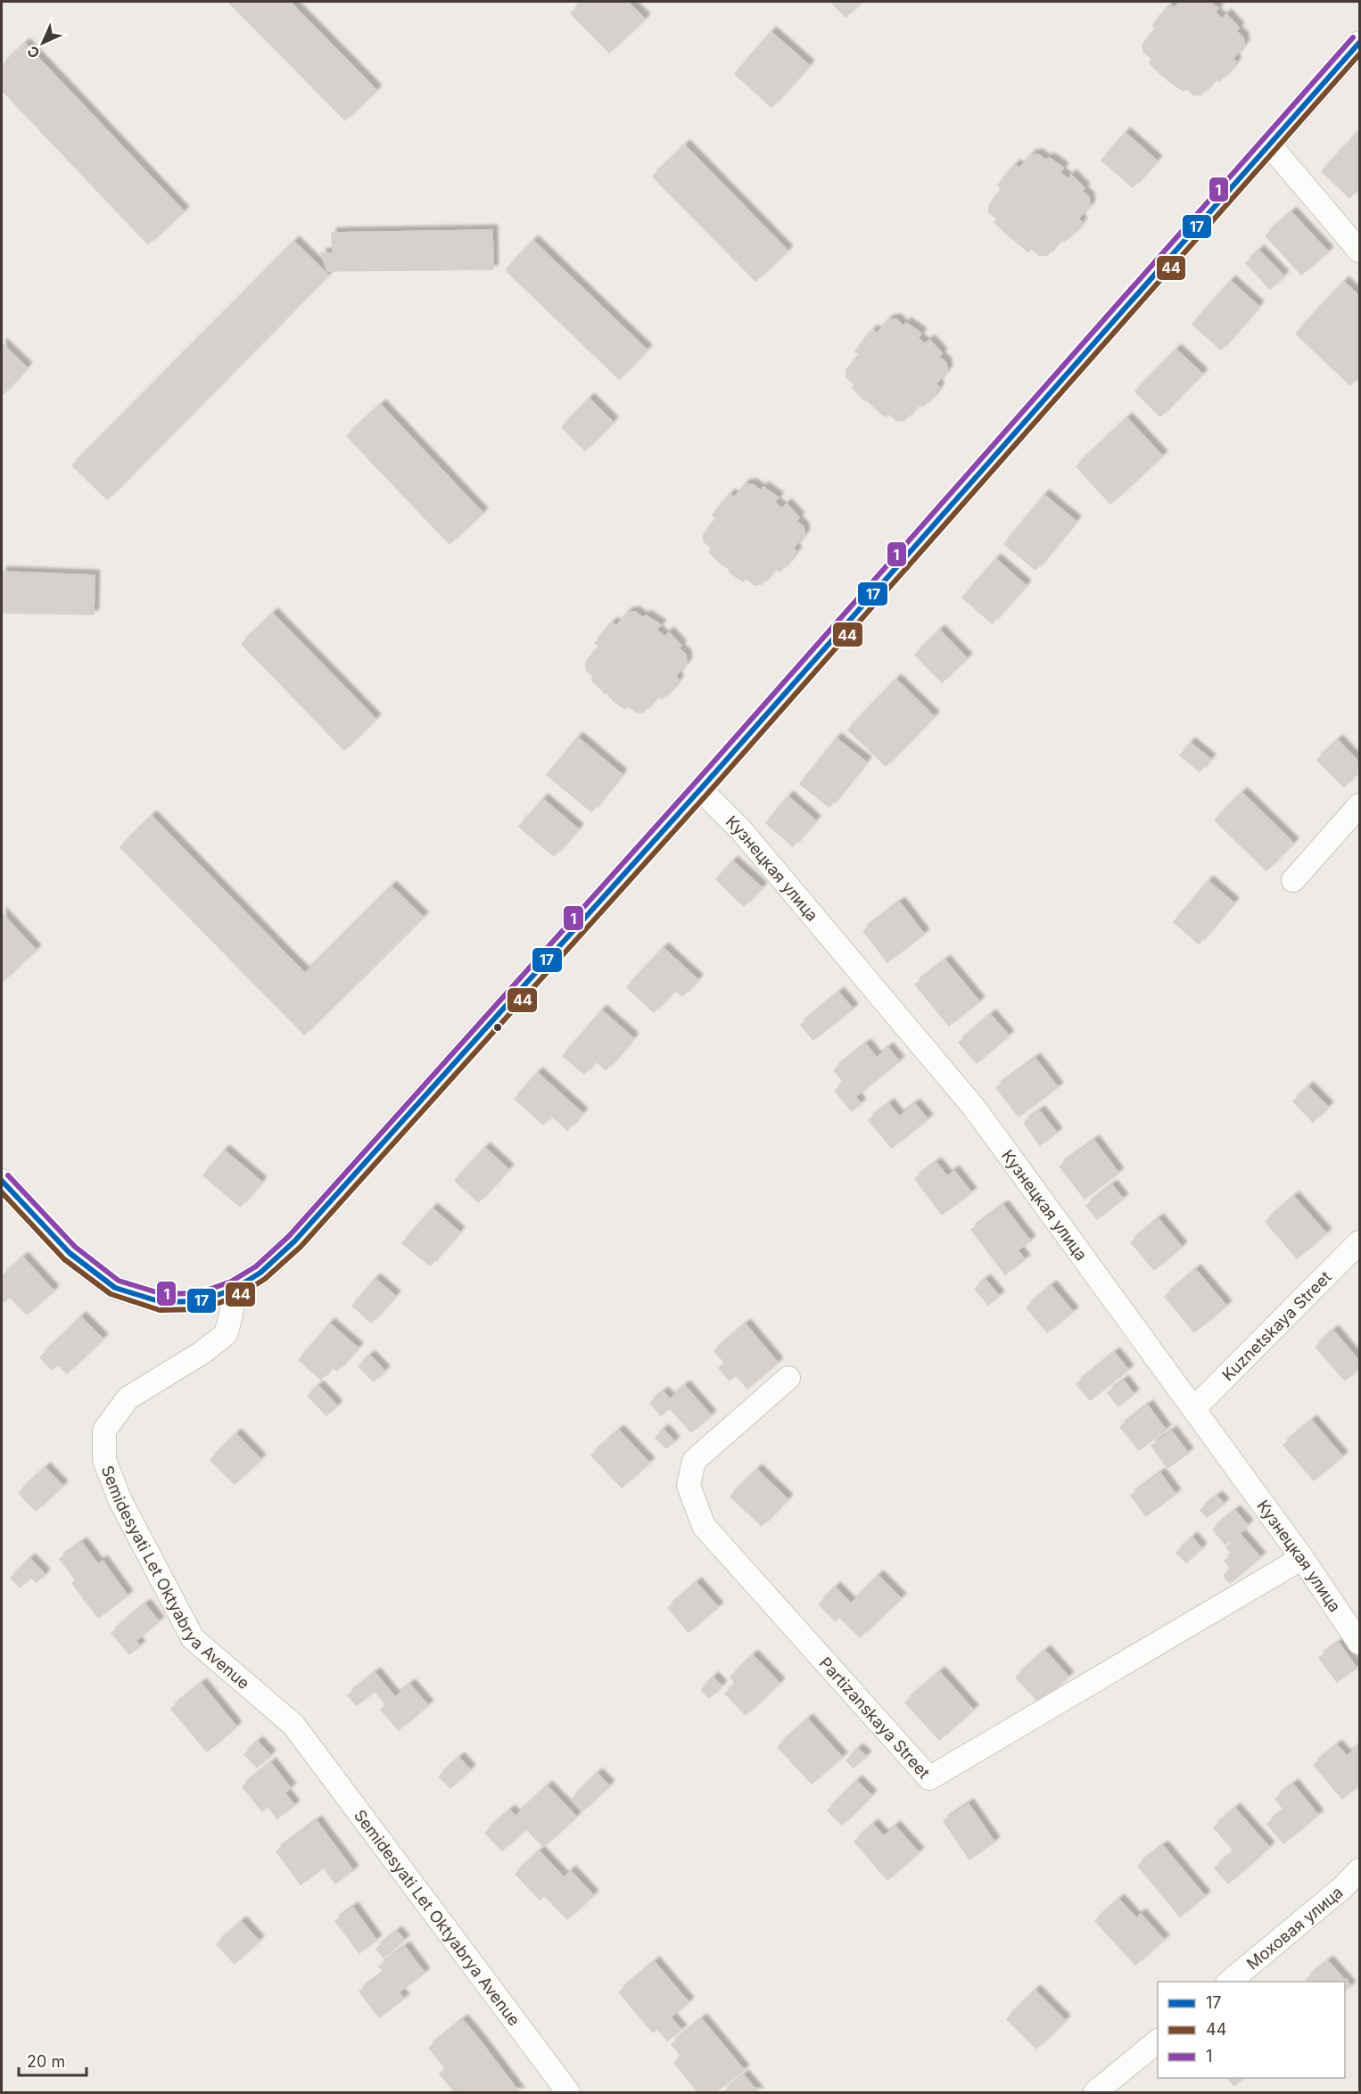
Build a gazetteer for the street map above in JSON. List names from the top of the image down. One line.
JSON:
{"streets":{"street":["Кузнецкая улица","Kuznetskaya Street","Semidesyati Let Oktyabrya Avenue","Partizanskaya Street","Моховая улица"]},"crossings":[["Кузнецкая улица","Kuznetskaya Street"],["Кузнецкая улица","Partizanskaya Street"]],"lines":["transit line 1","transit line 17","transit line 44"],"legend":["17","44","1"],"scale_bar":"20 m","north":"bottom left"}
